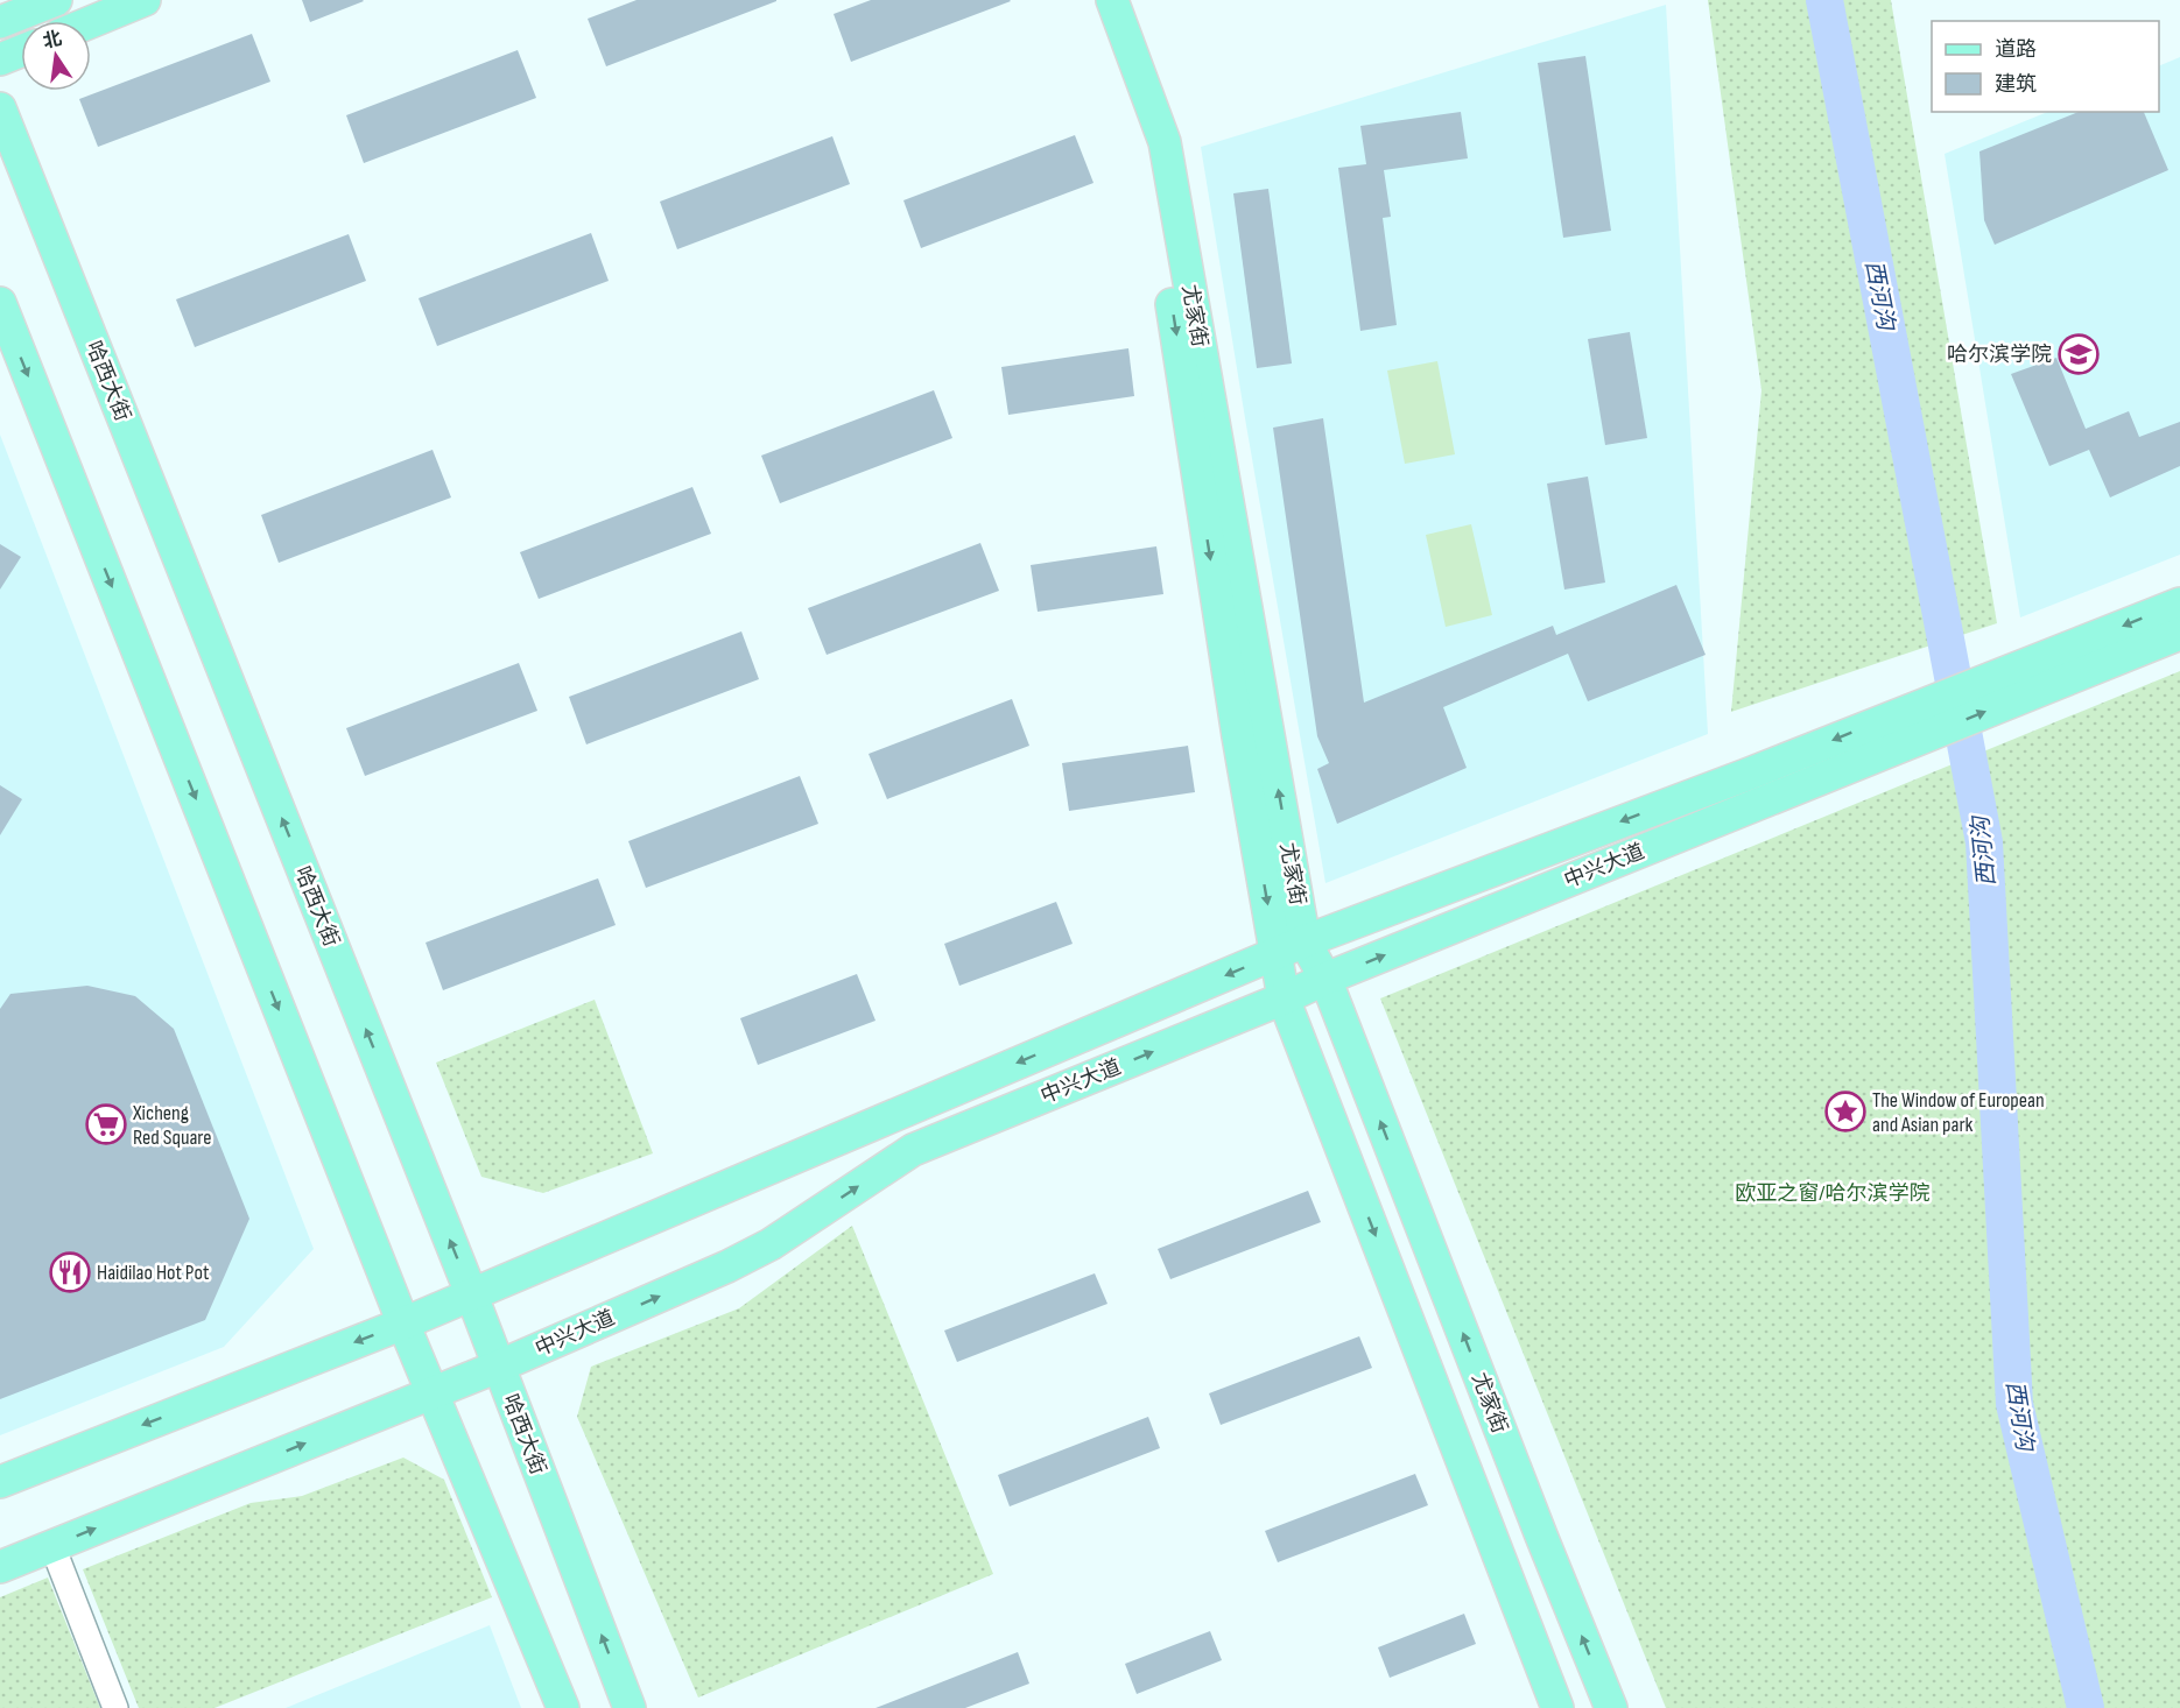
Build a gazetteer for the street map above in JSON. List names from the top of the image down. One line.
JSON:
{"streets":{"main road":["尤家街","哈西大街","中兴大道"]},"crossings":[["尤家街","中兴大道"],["哈西大街","中兴大道"]],"water":["西河沟"],"parks":["欧亚之窗/哈尔滨学院"],"places":{"school or university":["哈尔滨学院"],"place":["The Window of European and Asian park"],"supermarket":["Xicheng Red Square"],"restaurant":["Haidilao Hot Pot"]},"legend":["道路","建筑"],"north":"top"}
